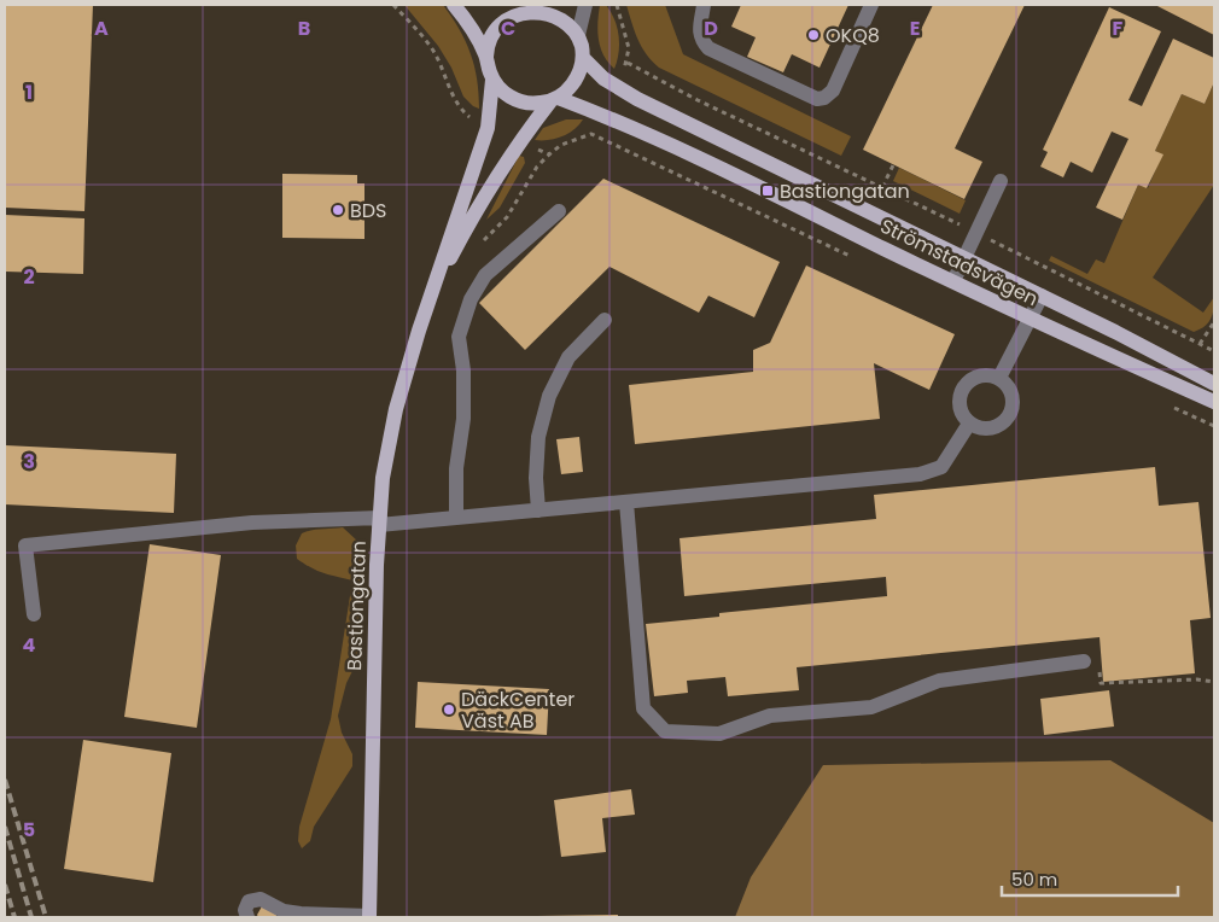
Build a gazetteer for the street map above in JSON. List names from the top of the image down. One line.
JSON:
{"streets":{"main road":["Strömstadsvägen","Bastiongatan"]},"crossings":[["Strömstadsvägen","Bastiongatan"]],"places":{"other":["OKQ8","BDS","DäckCenter Väst AB"],"transit":["Bastiongatan"]},"scale_bar":"50 m","grid":{"columns":["A","B","C","D","E","F"],"rows":["1","2","3","4","5"]}}
